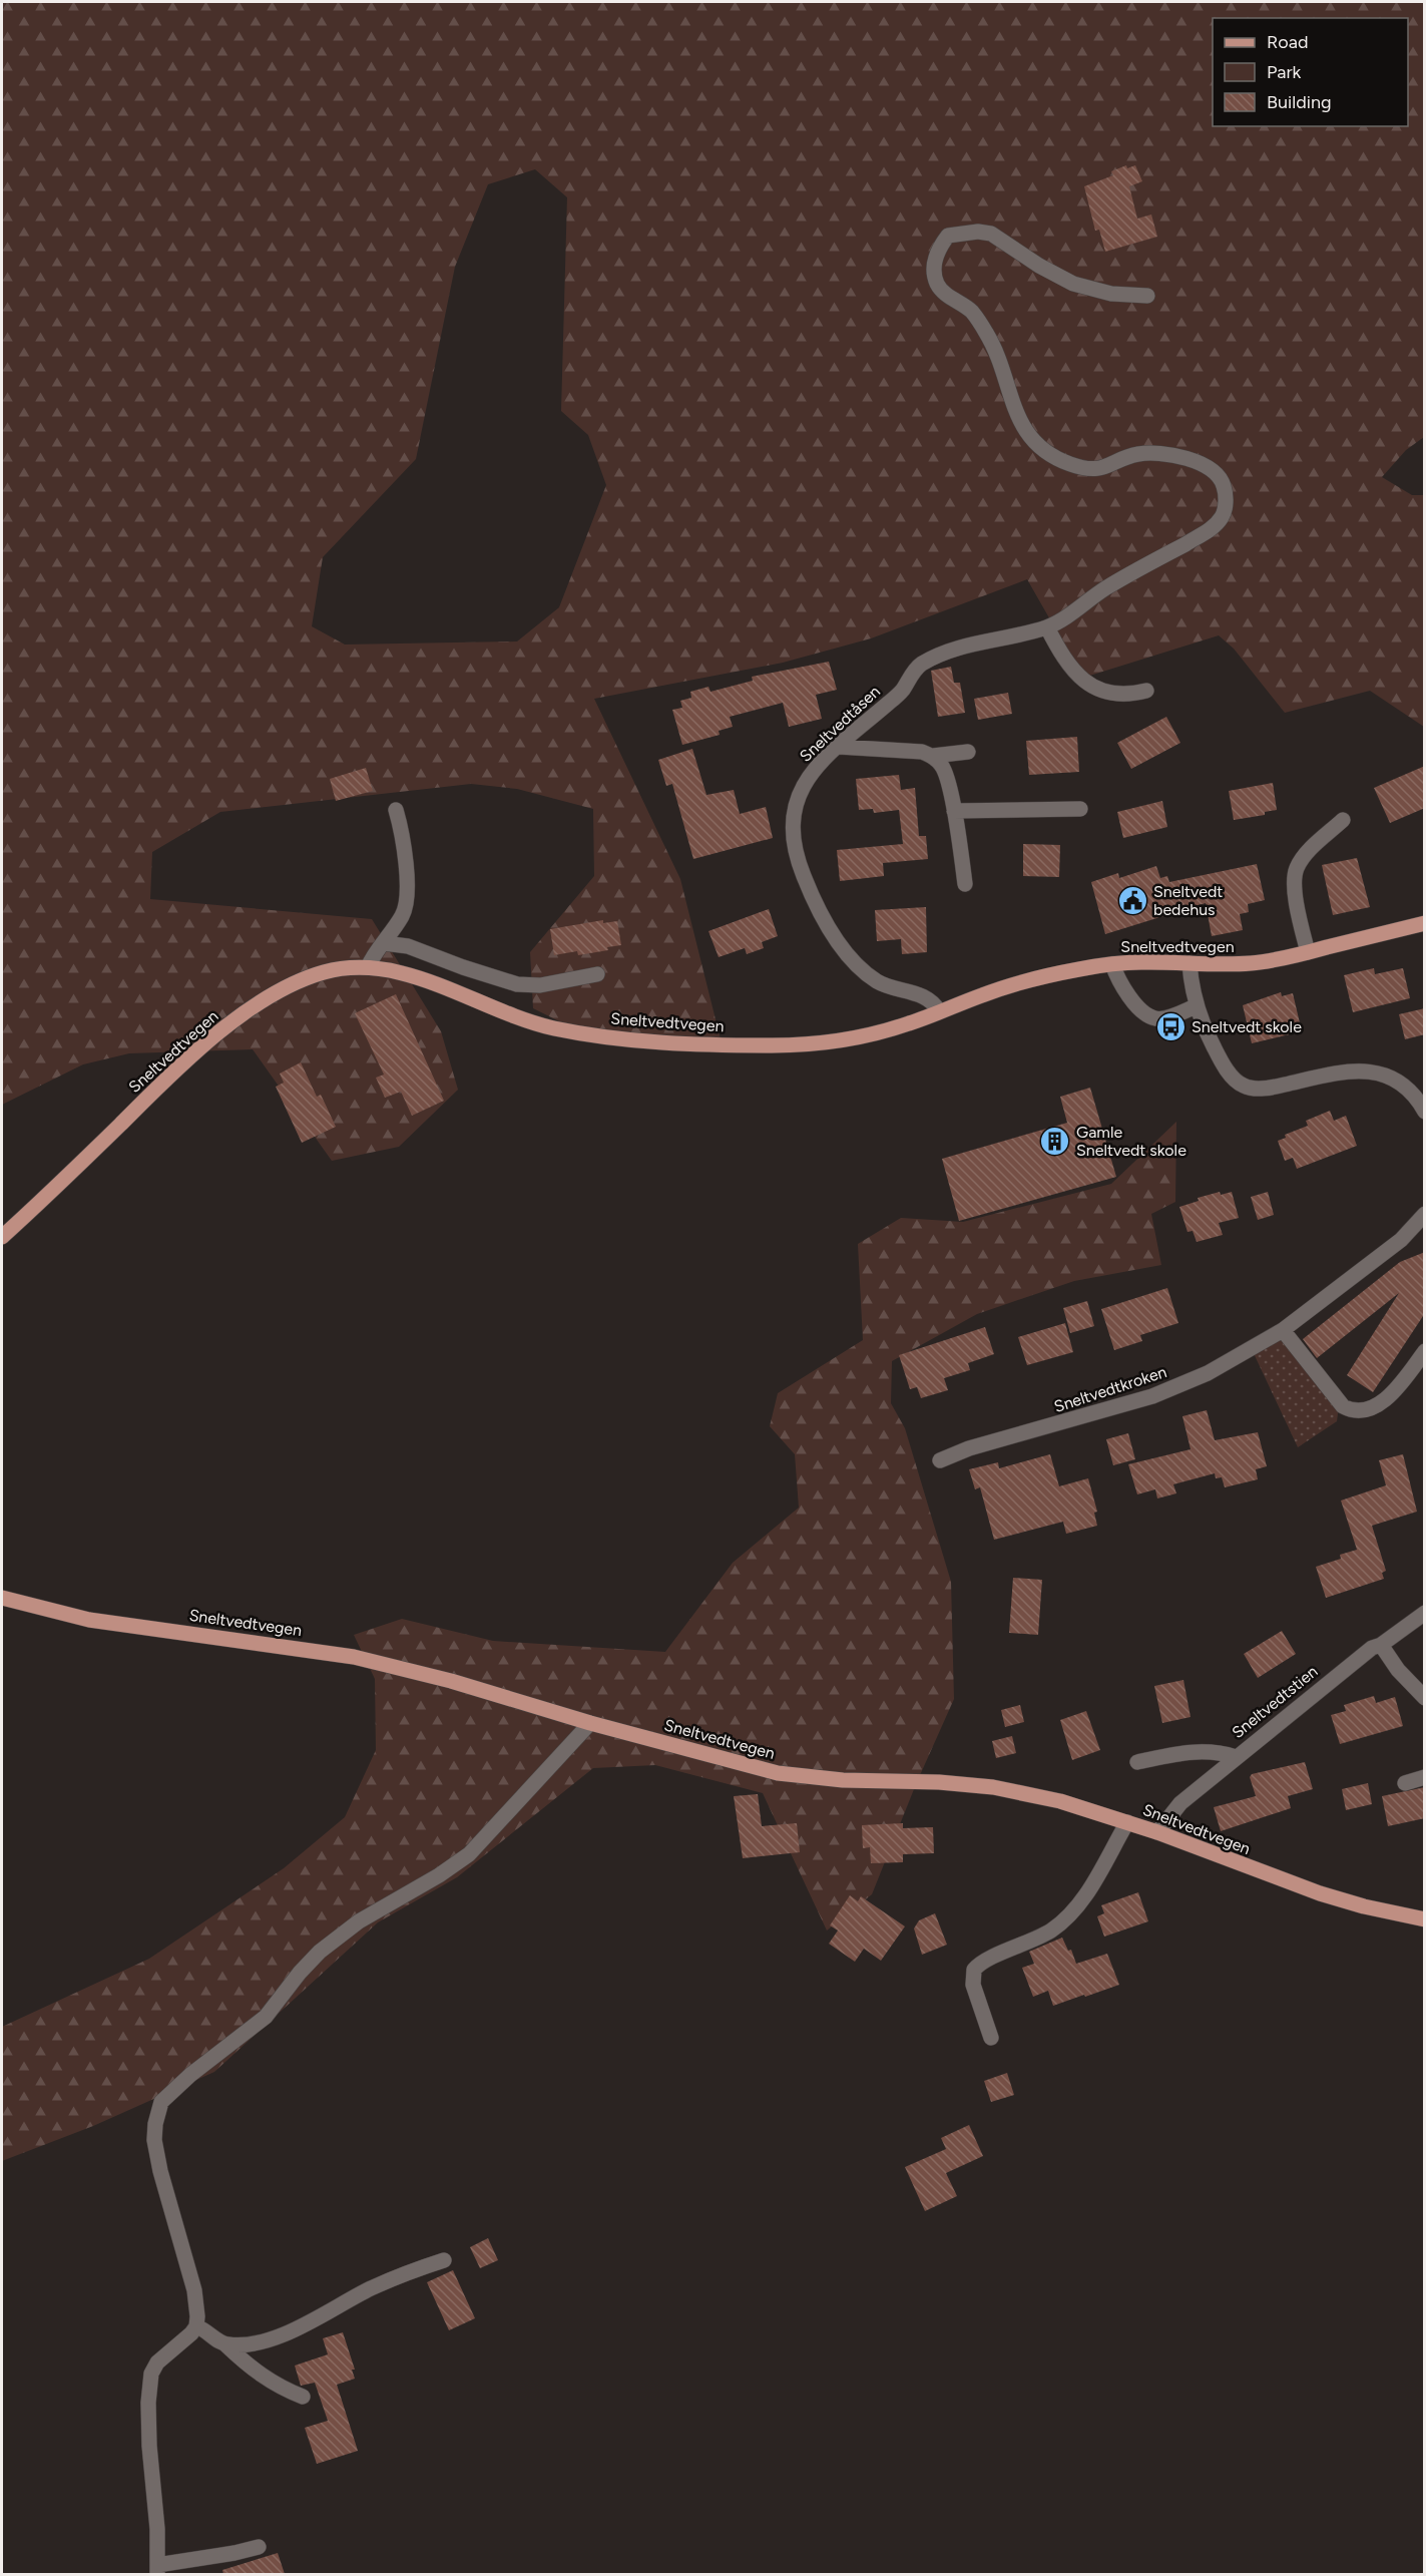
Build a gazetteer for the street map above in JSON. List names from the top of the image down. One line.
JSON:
{"streets":{"main road":["Sneltvedtvegen"],"street":["Sneltvedtåsen","Sneltvedtkroken","Sneltvedtstien"]},"crossings":[["Sneltvedtåsen","Sneltvedtvegen"],["Sneltvedtvegen","Sneltvedtstien"]],"places":{"public building":["Sneltvedt bedehus"],"bus stop":["Sneltvedt skole"],"building":["Gamle Sneltvedt skole"]},"legend":["Road","Park","Building"]}
